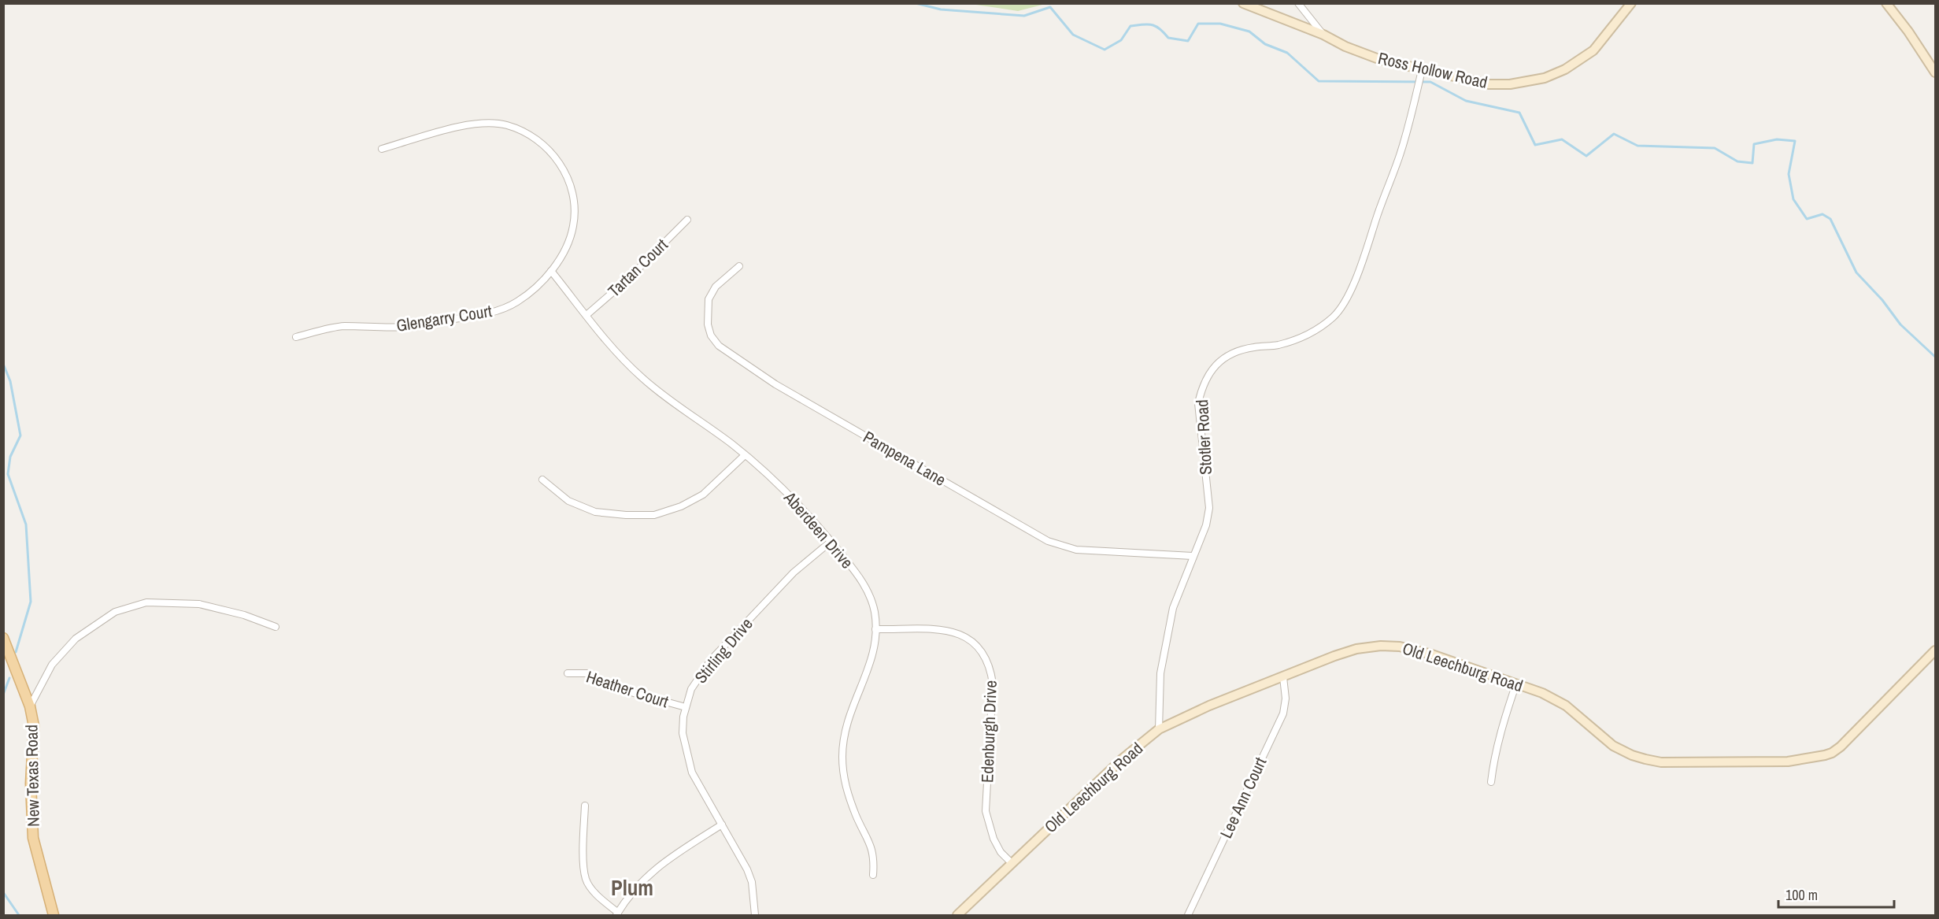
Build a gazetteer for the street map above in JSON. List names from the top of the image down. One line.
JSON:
{"streets":{"main road":["New Texas Road"],"street":["Ross Hollow Road","Tartan Court","Glengarry Court","Stotler Road","Pampena Lane","Aberdeen Drive","Stirling Drive","Old Leechburg Road","Heather Court","Edenburgh Drive","Lee Ann Court"]},"crossings":[["Ross Hollow Road","Stotler Road"],["Tartan Court","Aberdeen Drive"],["Glengarry Court","Aberdeen Drive"],["Stotler Road","Pampena Lane"],["Stotler Road","Old Leechburg Road"],["Aberdeen Drive","Stirling Drive"],["Aberdeen Drive","Edenburgh Drive"],["Stirling Drive","Heather Court"],["Old Leechburg Road","Edenburgh Drive"],["Old Leechburg Road","Lee Ann Court"]],"districts":["Plum"],"scale_bar":"100 m"}
